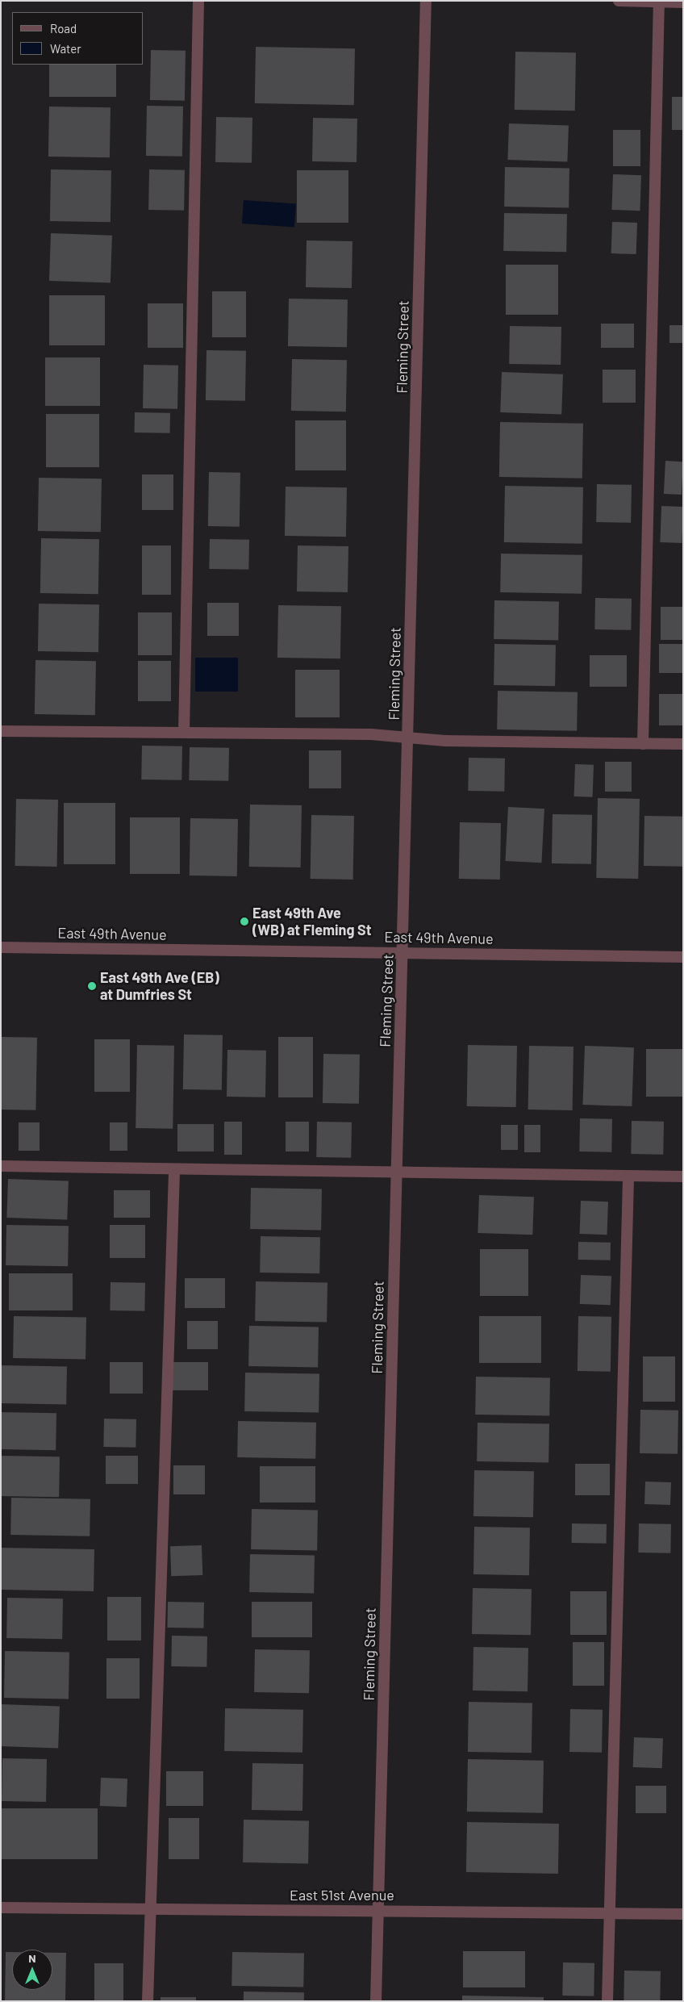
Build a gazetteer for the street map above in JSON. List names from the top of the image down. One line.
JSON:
{"streets":{"street":["Fleming Street","East 49th Avenue","East 51st Avenue"]},"crossings":[["Fleming Street","East 49th Avenue"],["Fleming Street","East 51st Avenue"]],"places":["East 49th Ave (WB) at Fleming St","East 49th Ave (EB) at Dumfries St"],"legend":["Road","Water"],"north":"top"}
